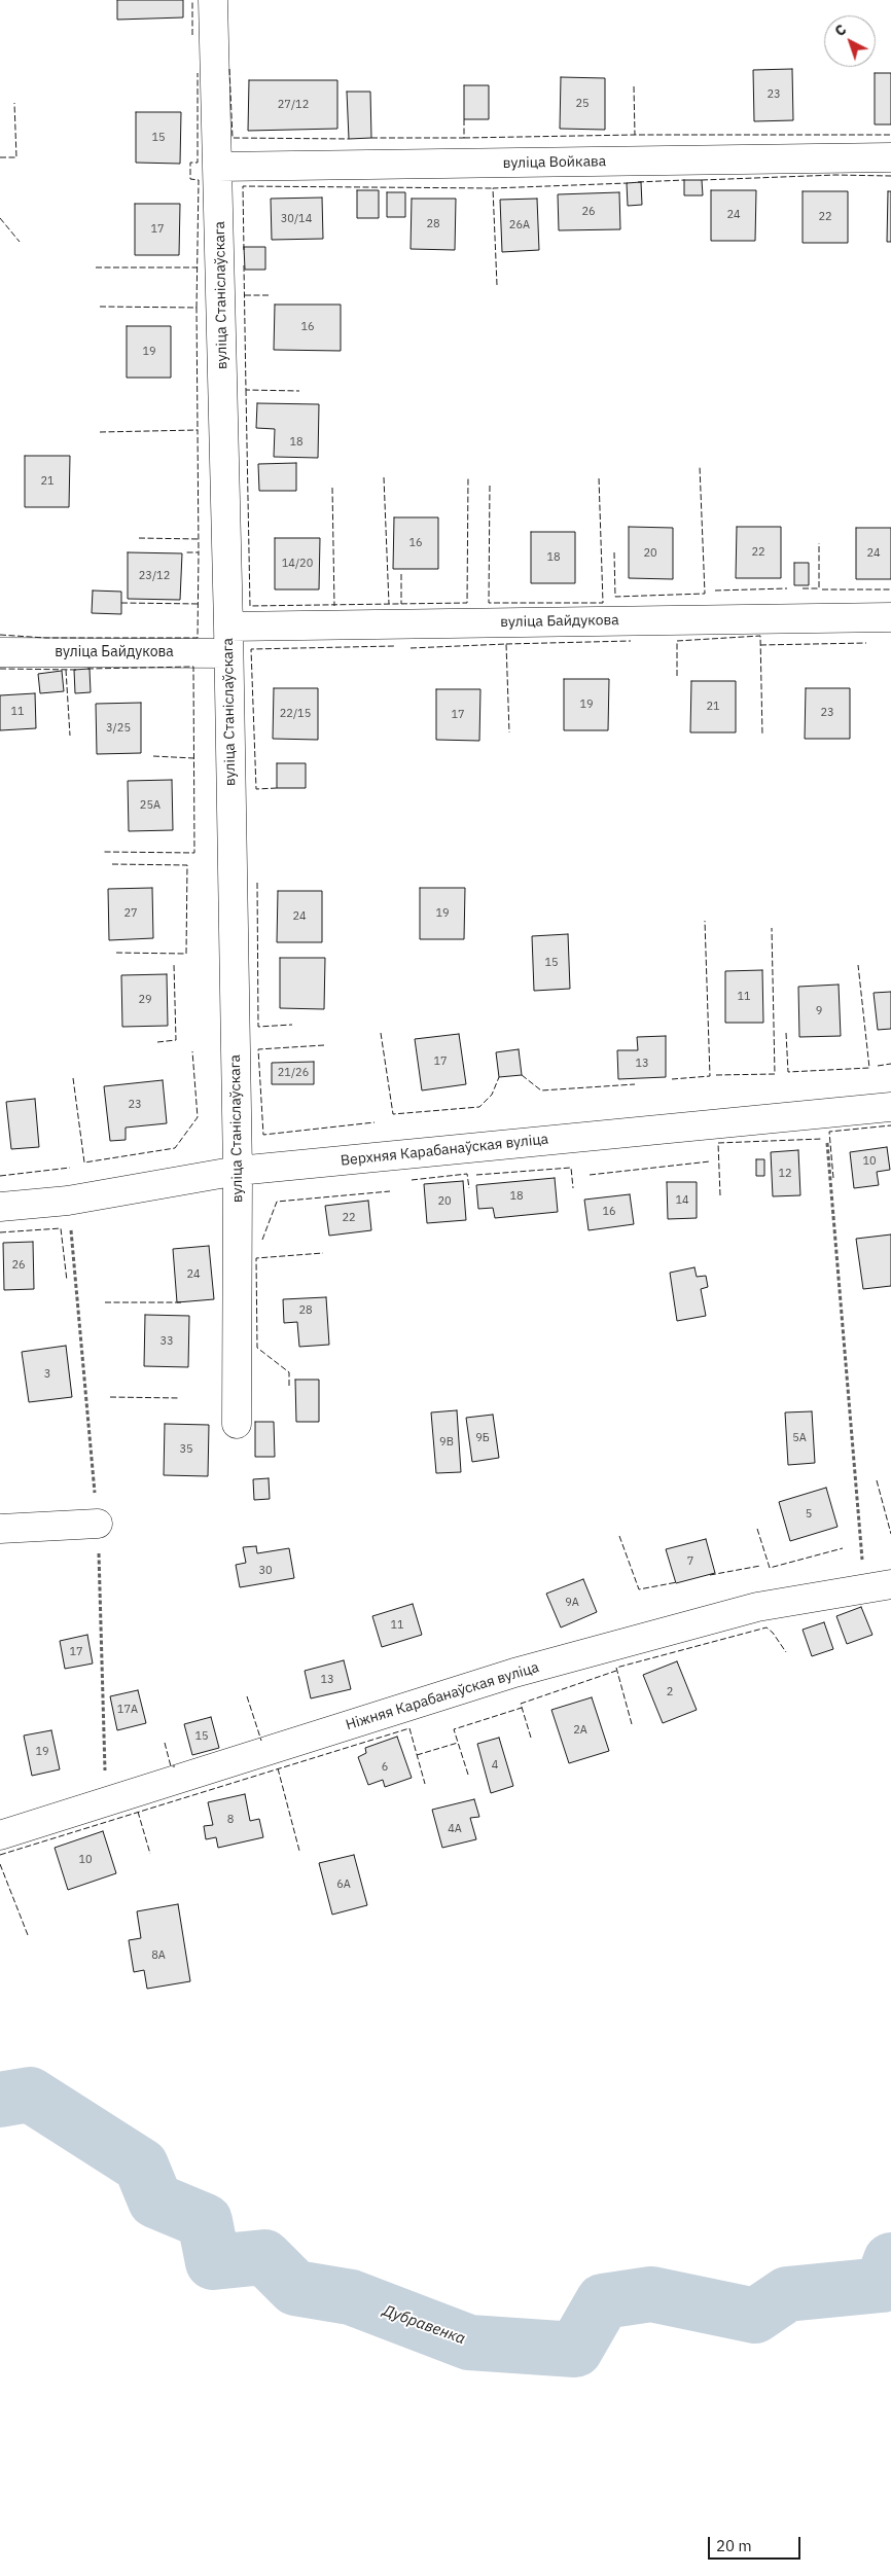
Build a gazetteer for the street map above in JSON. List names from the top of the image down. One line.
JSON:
{"streets":{"street":["вуліца Войкава","вуліца Станіслаўскага","вуліца Байдукова","Верхняя Карабанаўская вуліца","Ніжняя Карабанаўская вуліца"]},"crossings":[["вуліца Войкава","вуліца Станіслаўскага"],["вуліца Станіслаўскага","вуліца Байдукова"],["вуліца Станіслаўскага","Верхняя Карабанаўская вуліца"]],"water":["Дубравенка"],"house_numbers":["23","25","27/12","15","26","24","22","30/14","28","26А","17","16","19","18","21","16","22","20","24","18","14/20","23/12","19","21","11","23","22/15","17","3/25","25А","27","19","24","15","11","29","9","17","13","21/26","23","10","12","18","14","20","16","22","26","24","28","33","3","9Б","5А","9В","35","5","7","30","9А","11","17","13","2","17А","2А","15","19","4","6","8","4А","10","6А","8А"],"scale_bar":"20 m","north":"top left"}
